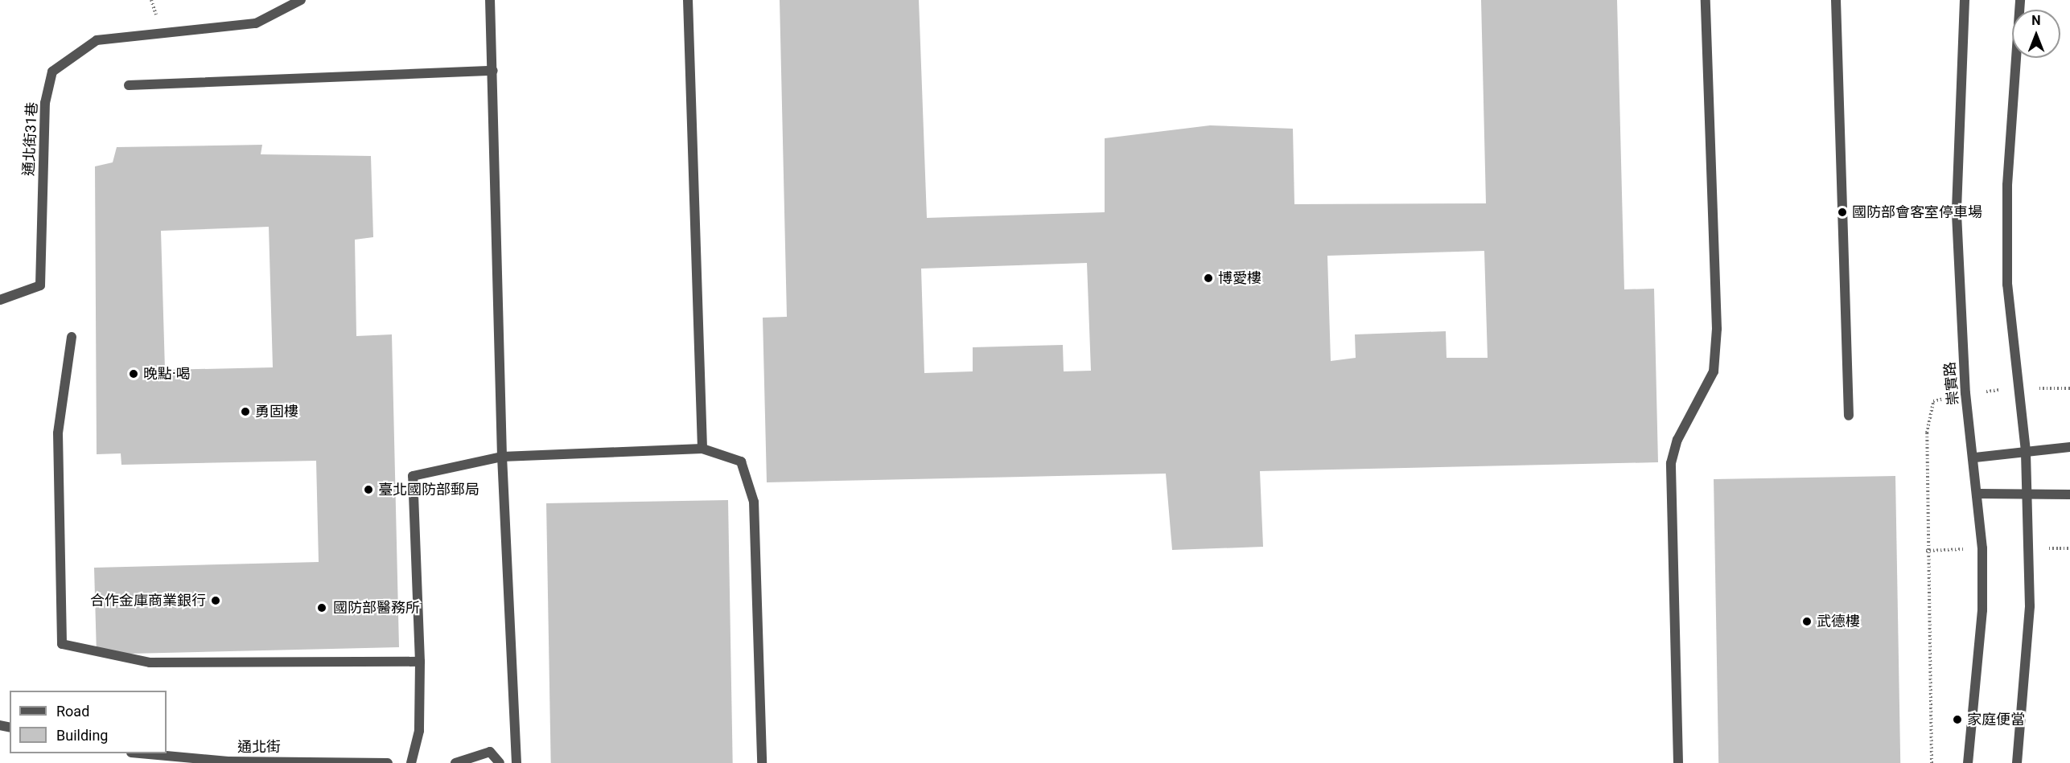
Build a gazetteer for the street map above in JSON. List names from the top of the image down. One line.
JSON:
{"streets":{"street":["通北街31巷","崇實路","通北街"]},"places":["國防部會客室停車場","博愛樓","晚點·喝","勇固樓","臺北國防部郵局","合作金庫商業銀行","國防部醫務所","武德樓","家庭便當"],"legend":["Road","Building"],"north":"top"}
